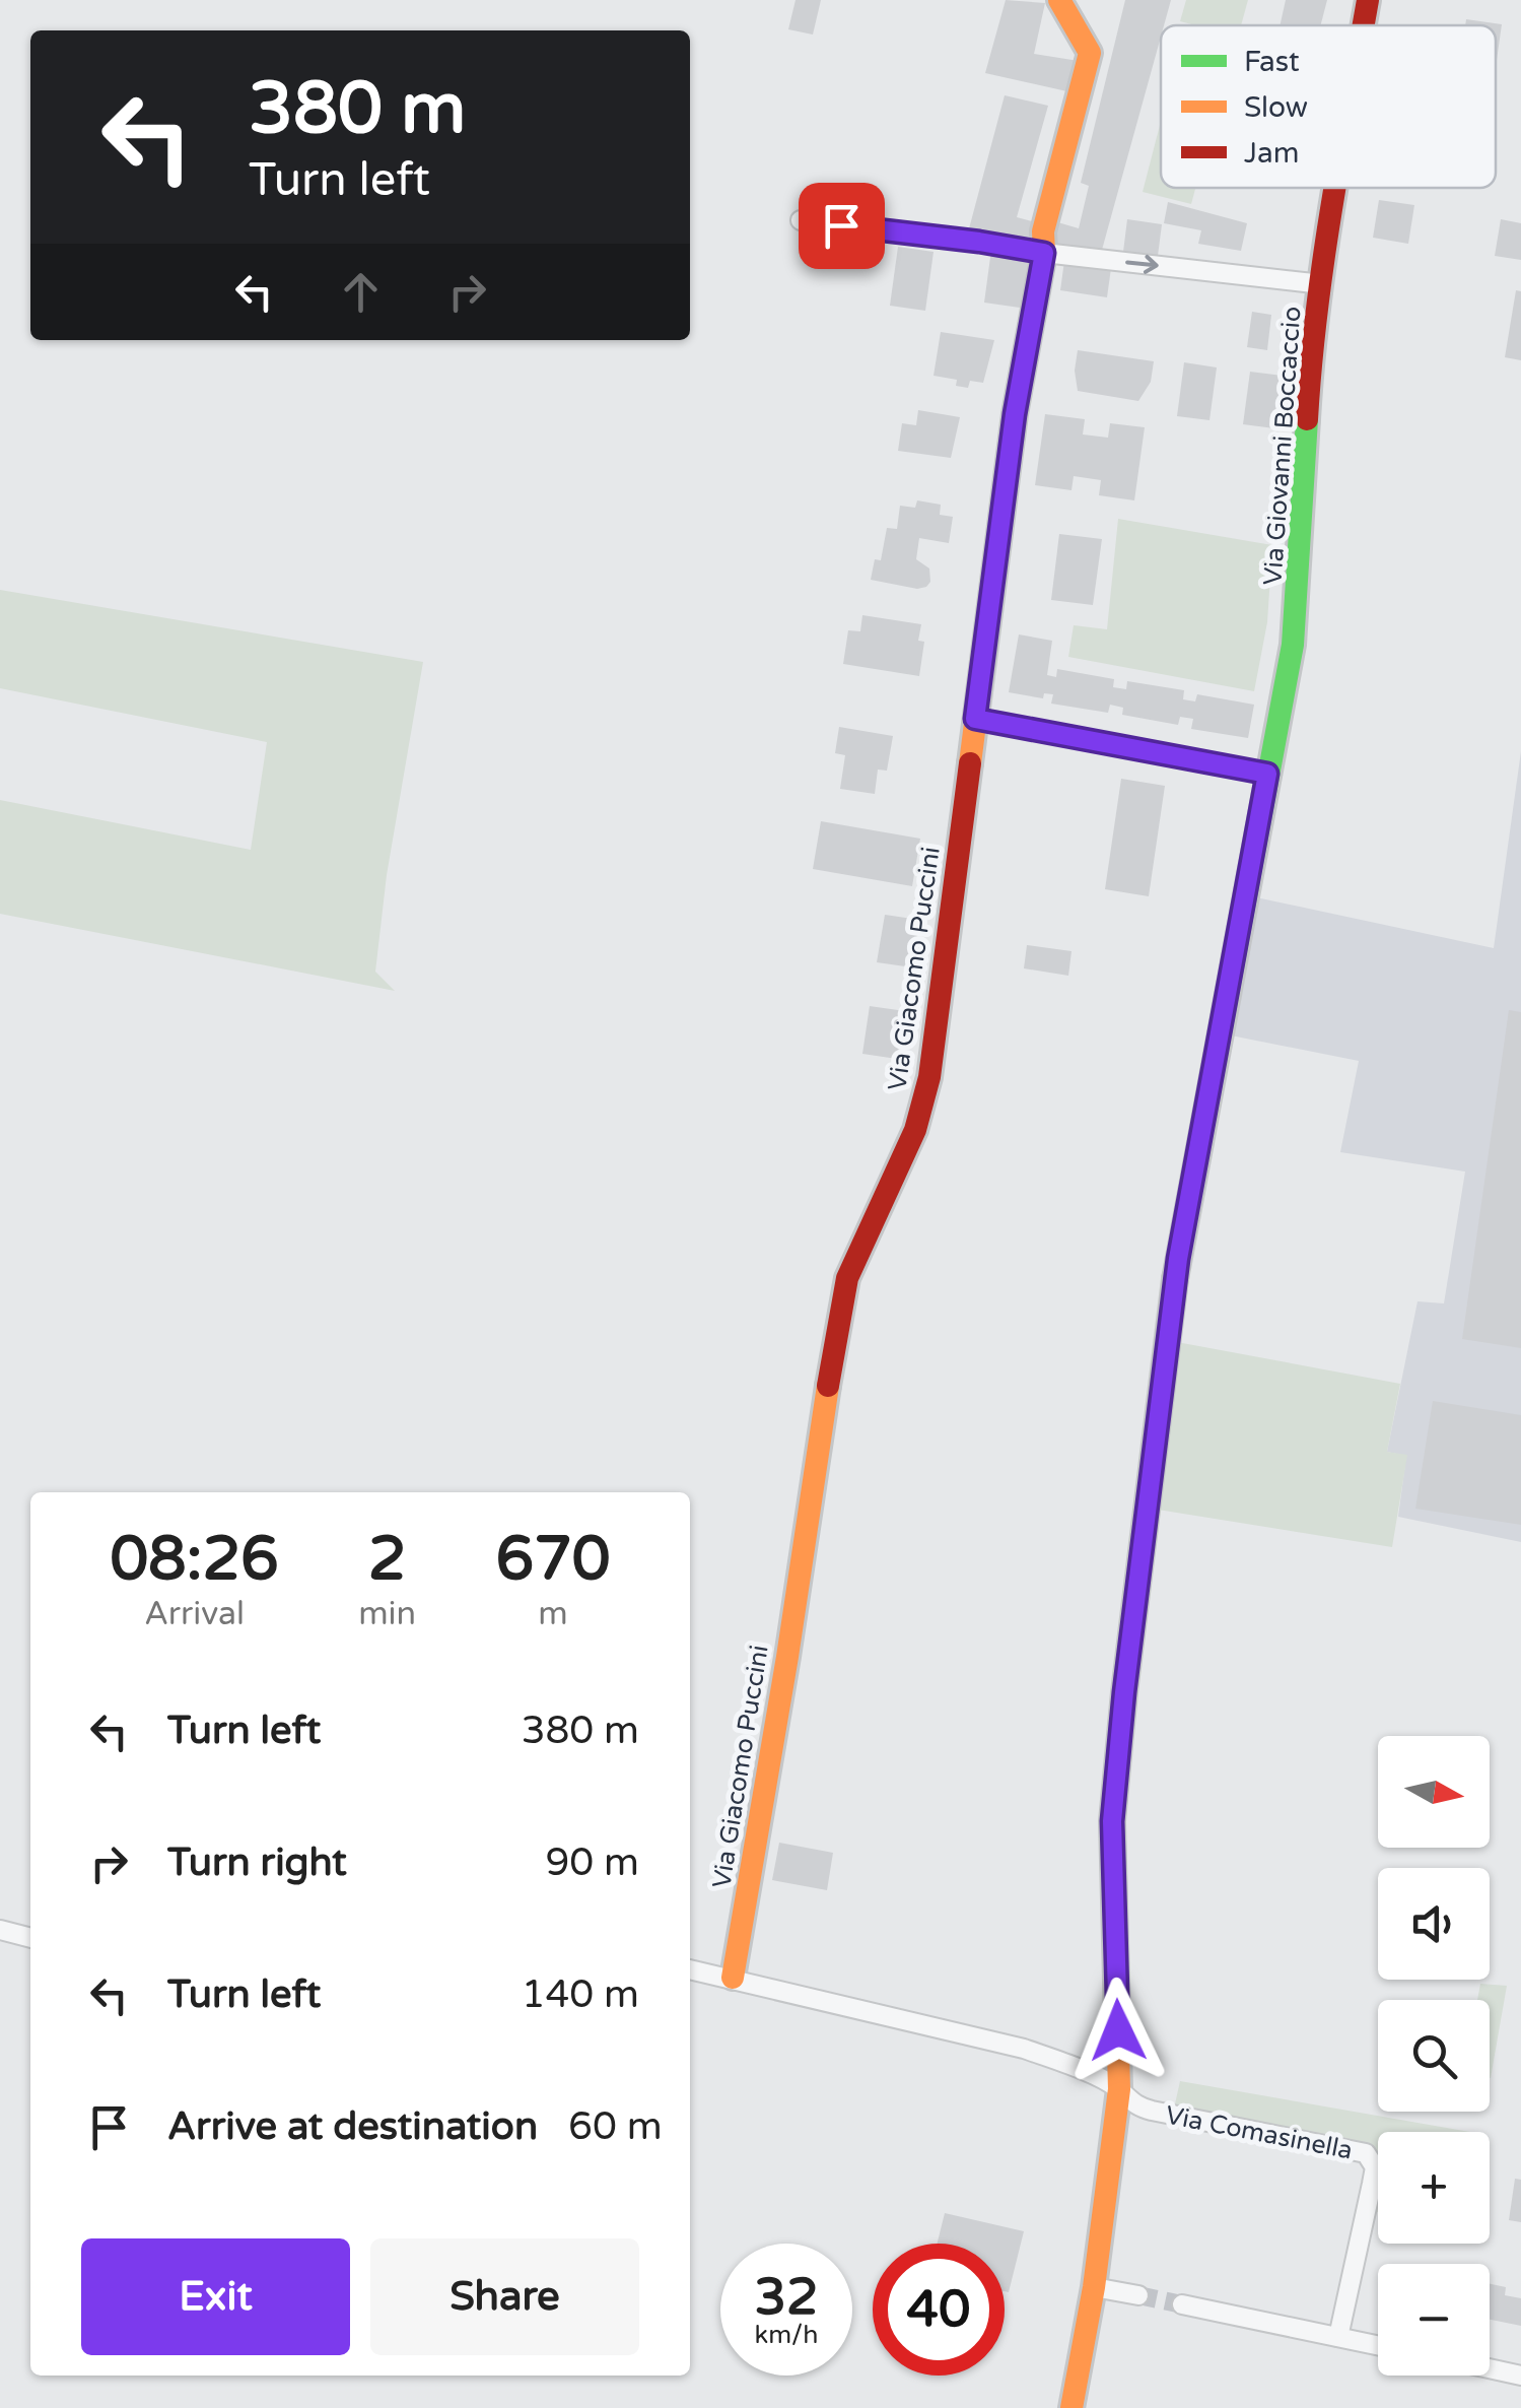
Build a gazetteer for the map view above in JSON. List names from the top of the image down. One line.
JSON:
{"streets":{"street":["Via Giovanni Boccaccio","Via Giacomo Puccini","Via Comasinella"]},"crossings":[["Via Giovanni Boccaccio","Via Comasinella"],["Via Giacomo Puccini","Via Comasinella"]],"legend":["Fast","Slow","Jam"],"north":"right","page":{"turn":["380 m","Turn left"],"eta":["08:26","Arrival","2","min","670","m"],"list":[{"name":"Turn left","value":"380 m"},{"name":"Turn right","value":"90 m"},{"name":"Turn left","value":"140 m"},{"name":"Arrive at destination","value":"60 m"}],"map_buttons":["+","−"],"buttons":["Exit","Share"],"speed":"32 km/h","limit":"40"}}
